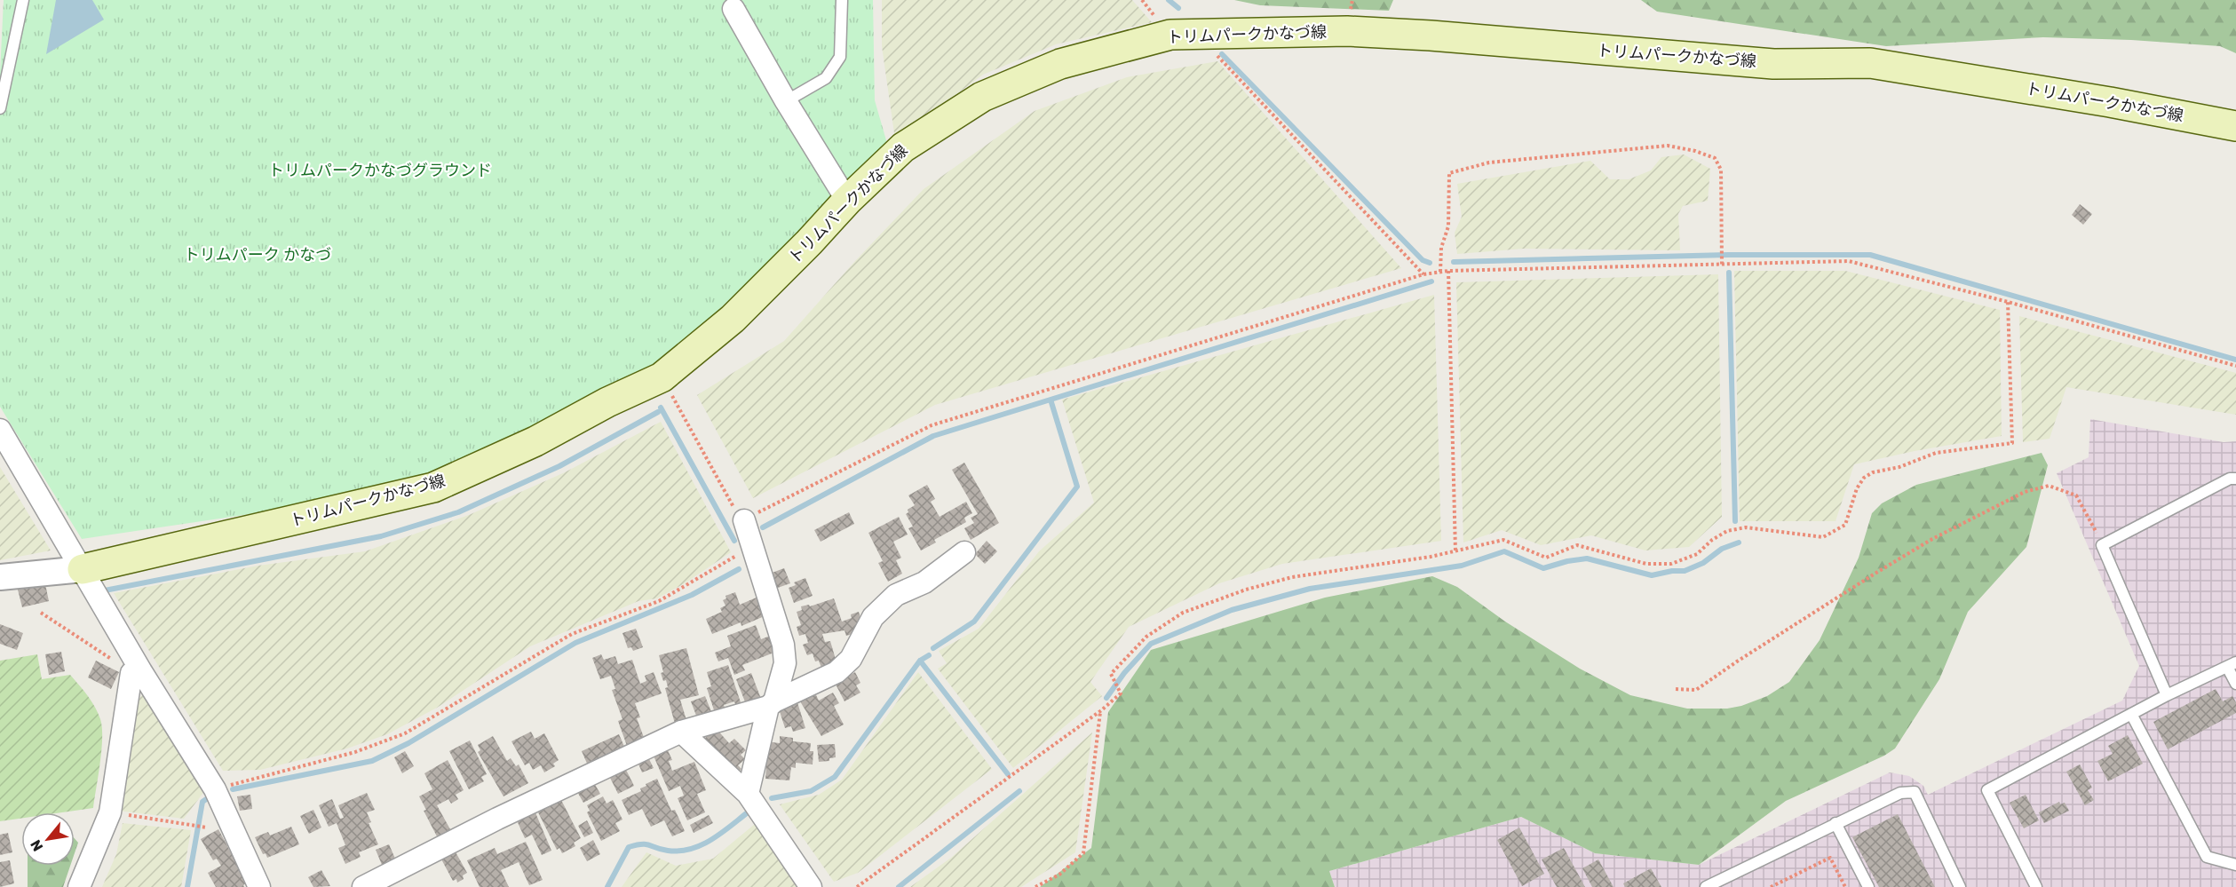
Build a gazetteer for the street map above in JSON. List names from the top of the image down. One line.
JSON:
{"streets":{"main road":["トリムパークかなづ線"]},"parks":["トリムパークかなづグラウンド","トリムパーク かなづ"],"north":"bottom left"}
